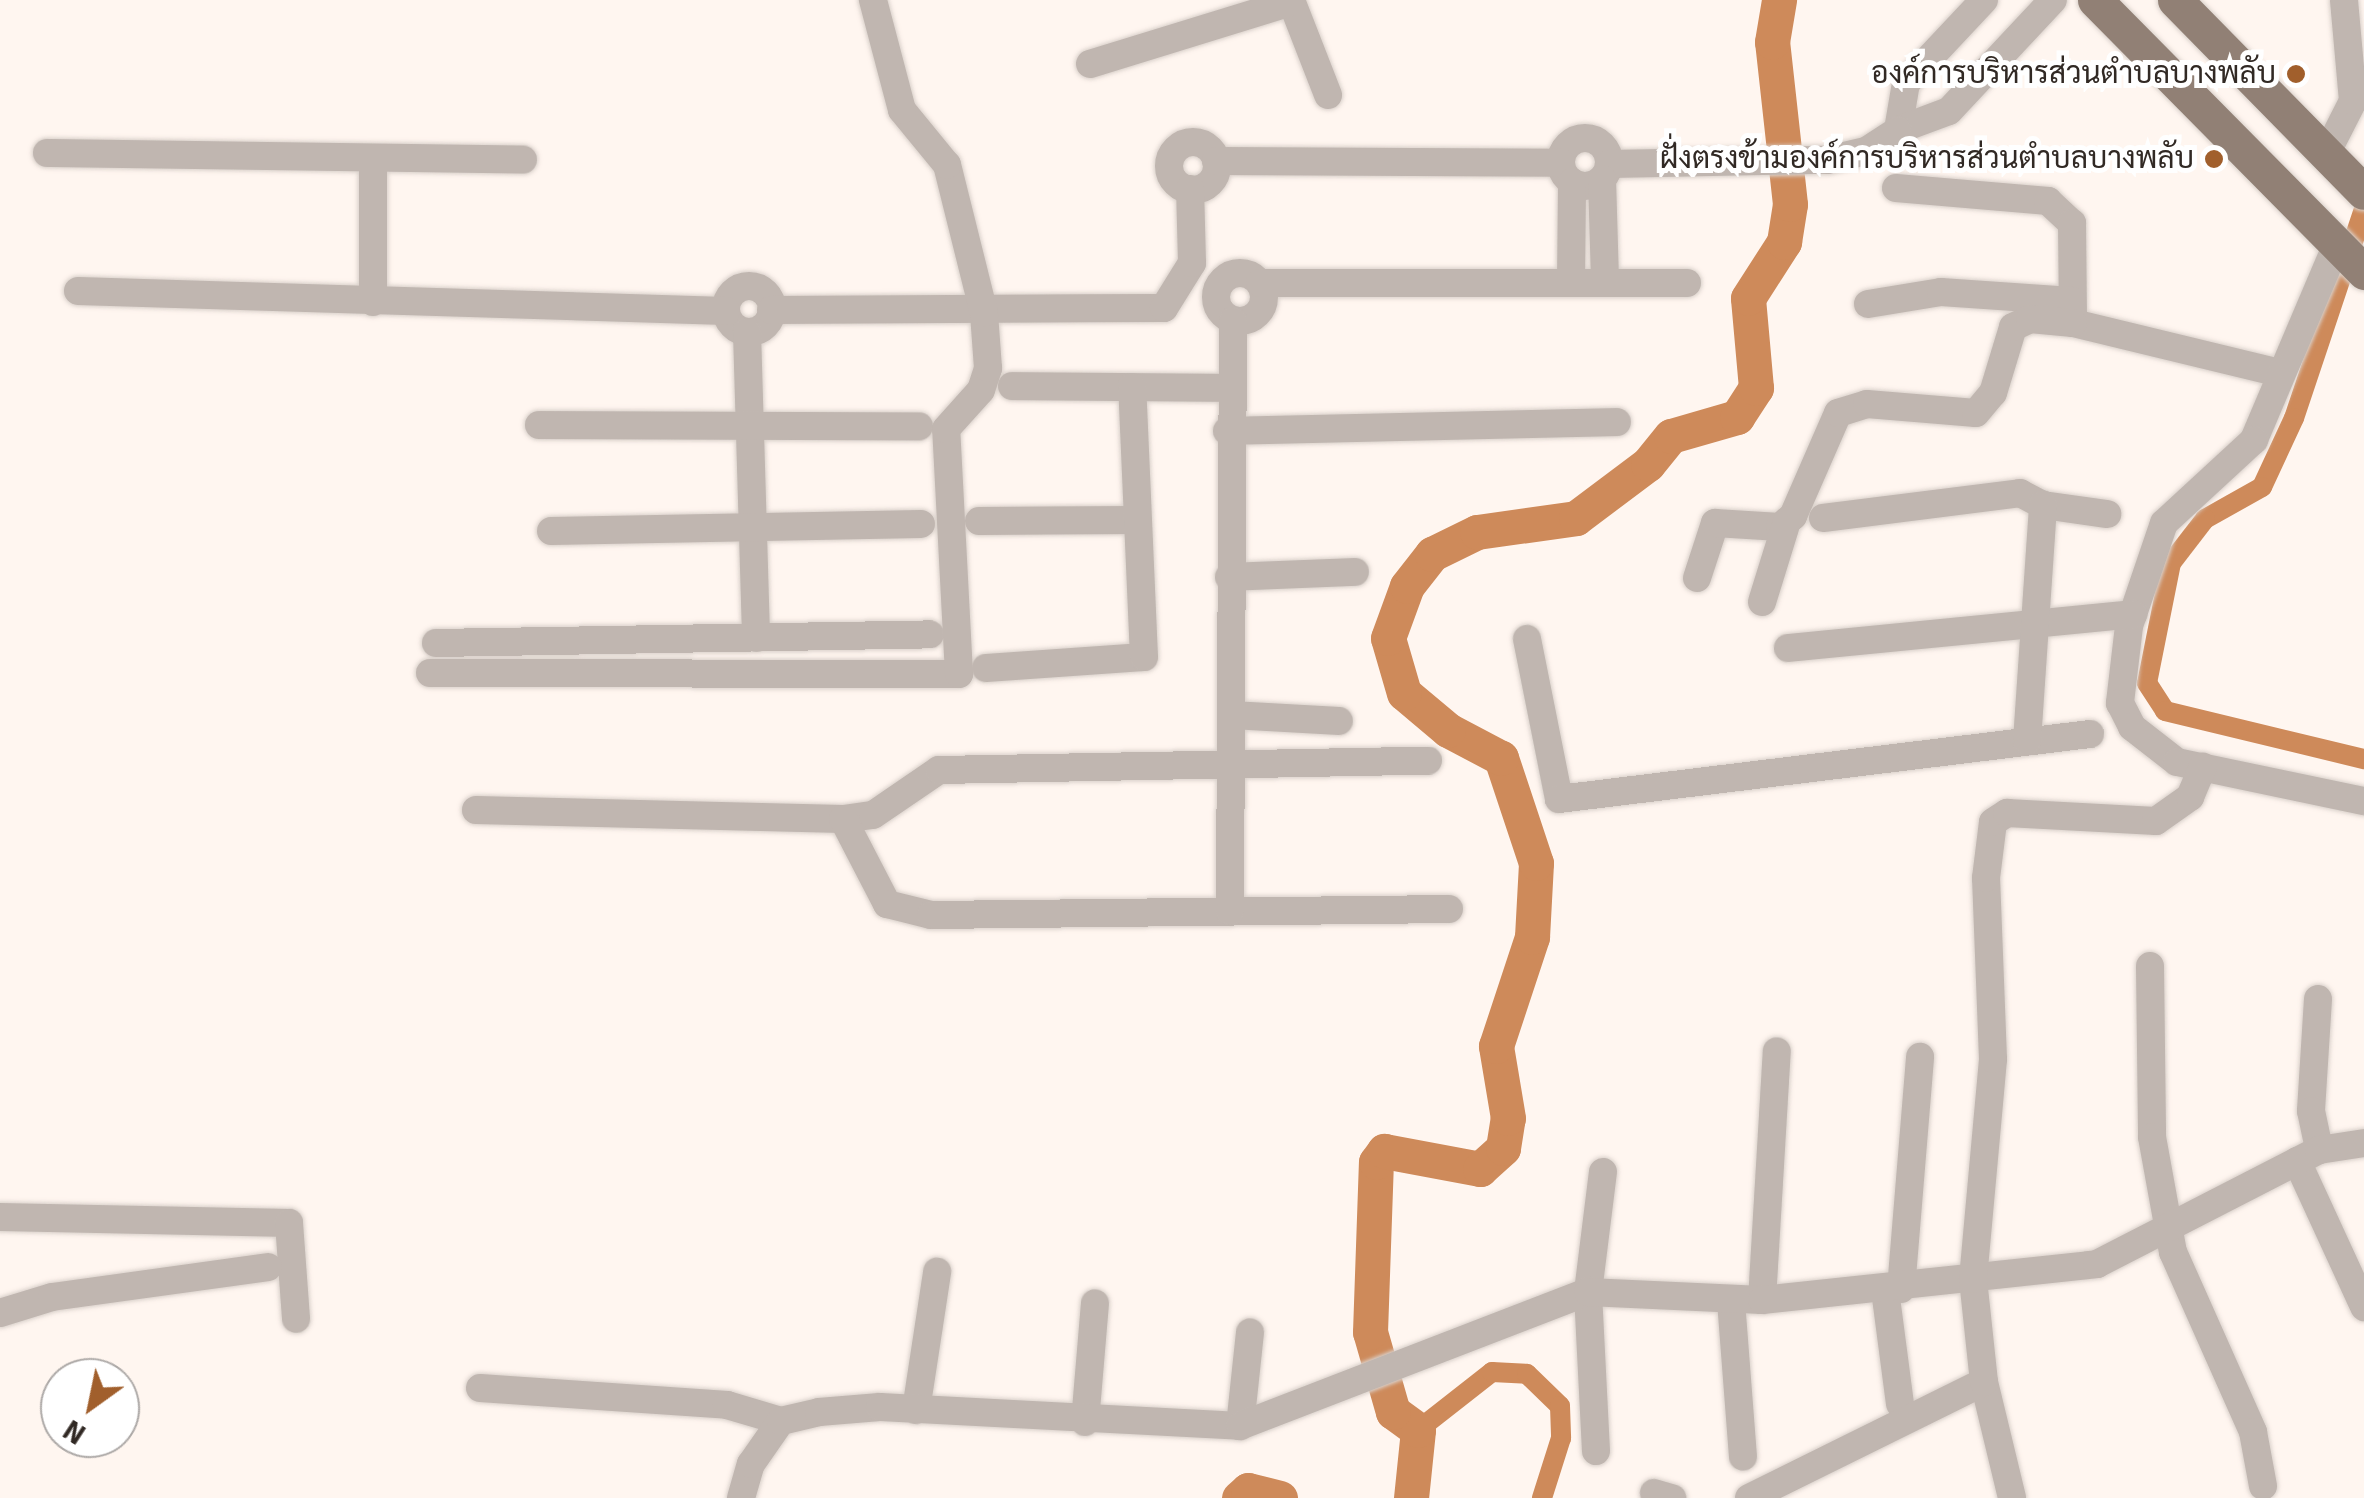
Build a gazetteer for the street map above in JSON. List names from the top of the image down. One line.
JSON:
{"places":["องค์การบริหารส่วนตำบลบางพลับ","ฝั่งตรงข้ามองค์การบริหารส่วนตำบลบางพลับ"],"north":"bottom left"}
